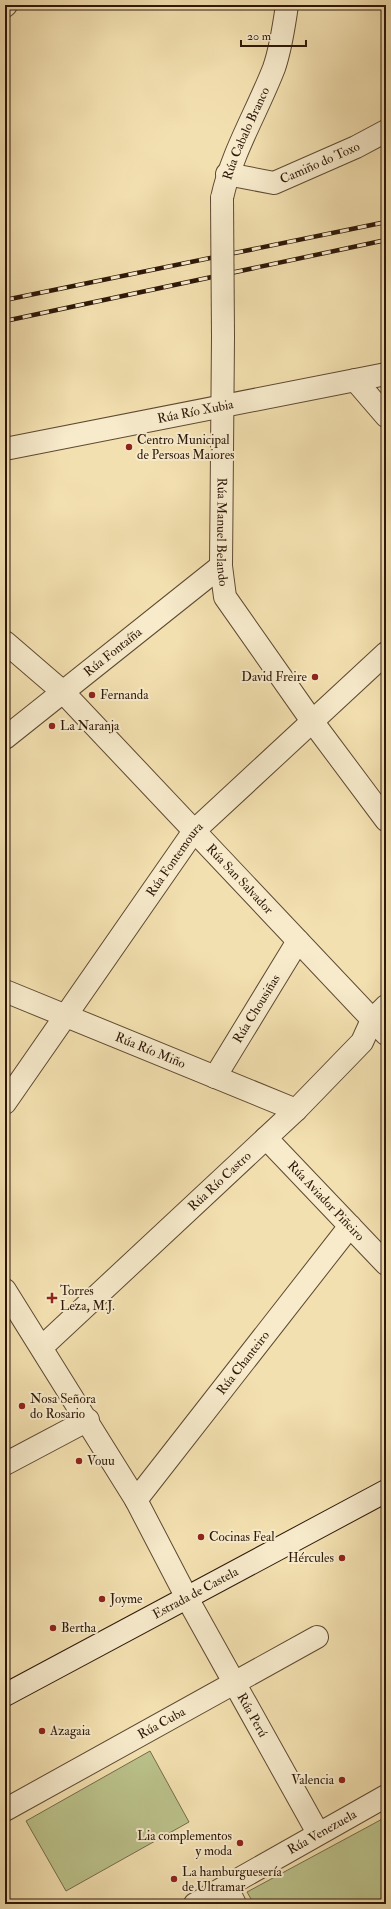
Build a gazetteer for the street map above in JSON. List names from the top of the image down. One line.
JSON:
{"streets":{"street":["Rúa Cabalo Branco","Camiño do Toxo","Rúa Río Xubia","Rúa Manuel Belando","Rúa Fontaíña","Rúa Fontemoura","Rúa San Salvador","Rúa Chousiñas","Rúa Río Miño","Rúa Río Castro","Rúa Aviador Piñeiro","Rúa Chanteiro","Estrada de Castela","Rúa Perú","Rúa Cuba","Rúa Venezuela"]},"crossings":[["Rúa Cabalo Branco","Camiño do Toxo"],["Rúa Cabalo Branco","Rúa Manuel Belando"],["Rúa Río Xubia","Rúa Manuel Belando"],["Rúa Manuel Belando","Rúa Fontaíña"],["Rúa Manuel Belando","Rúa Fontemoura"],["Rúa Fontaíña","Rúa San Salvador"],["Rúa Fontemoura","Rúa San Salvador"],["Rúa Fontemoura","Rúa Río Miño"],["Rúa San Salvador","Rúa Chousiñas"],["Rúa San Salvador","Rúa Río Castro"],["Rúa Chousiñas","Rúa Río Miño"],["Rúa Río Miño","Rúa Río Castro"],["Rúa Río Castro","Rúa Aviador Piñeiro"],["Rúa Río Castro","Rúa Perú"],["Rúa Aviador Piñeiro","Rúa Chanteiro"],["Rúa Chanteiro","Rúa Perú"],["Estrada de Castela","Rúa Perú"],["Rúa Perú","Rúa Cuba"],["Rúa Perú","Rúa Venezuela"]],"places":{"other":["Centro Municipal de Persoas Maiores","David Freire","Fernanda","La Naranja","Nosa Señora do Rosario","Vouu","Cocinas Feal","Hércules","Joyme","Bertha","Azagaia","Valencia","Lia complementos y moda","La hamburguesería de Ultramar"],"health":["Torres Leza, M.J."]},"scale_bar":"20 m"}
